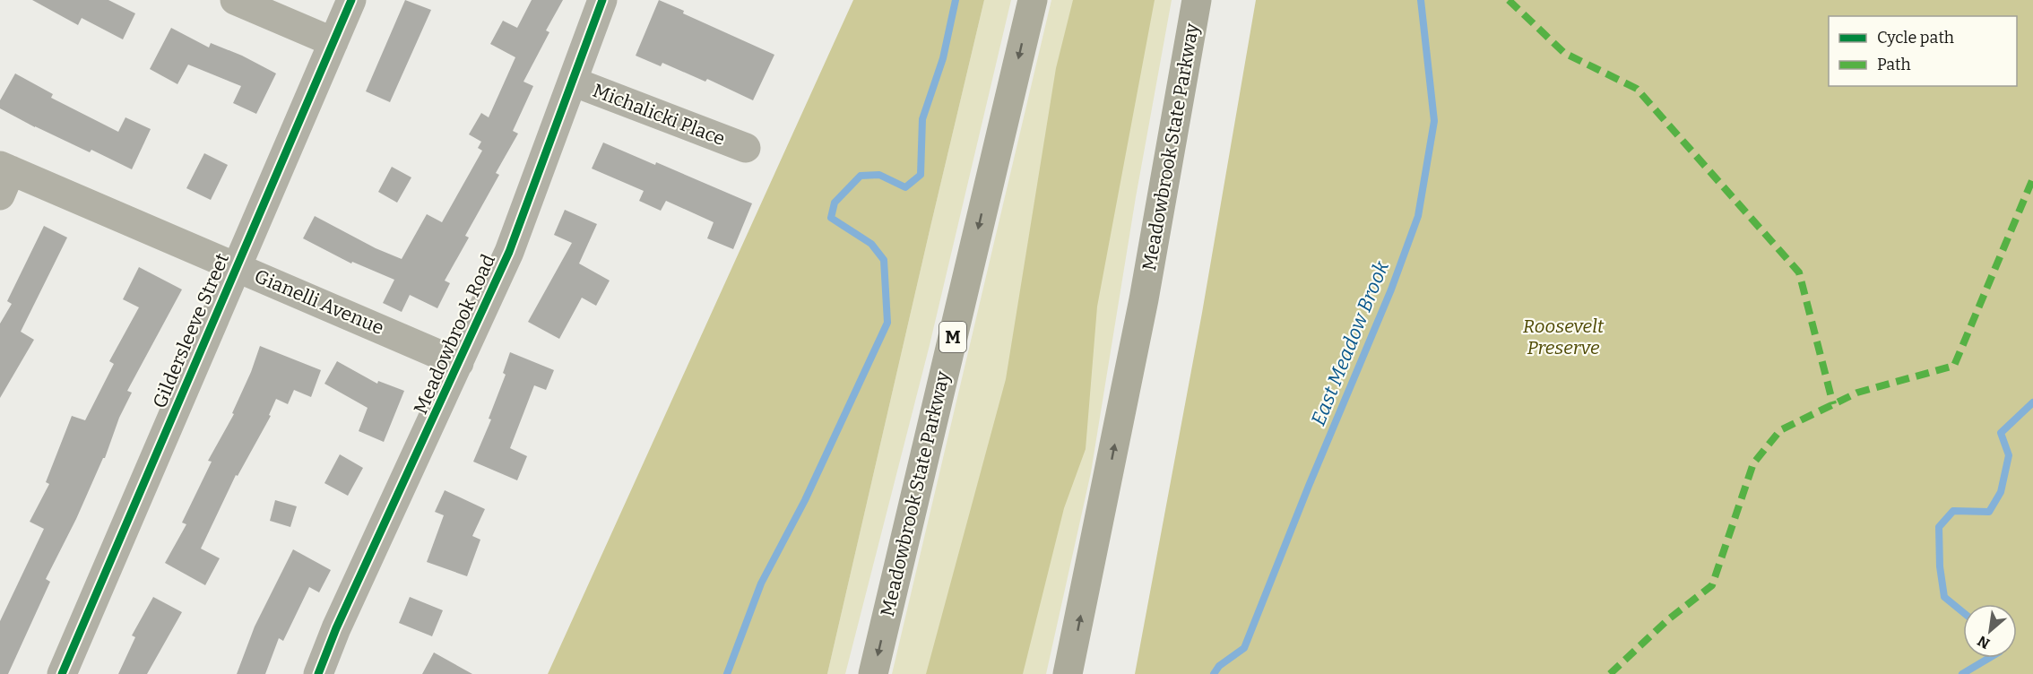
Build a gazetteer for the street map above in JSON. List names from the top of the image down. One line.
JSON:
{"streets":{"highway":["Meadowbrook State Parkway","M"],"street":["Michalicki Place","Gianelli Avenue","Gildersleeve Street","Meadowbrook Road"]},"crossings":[["Michalicki Place","Meadowbrook Road"],["Gianelli Avenue","Gildersleeve Street"],["Gianelli Avenue","Meadowbrook Road"]],"water":["East Meadow Brook"],"parks":["Roosevelt Preserve"],"legend":["Cycle path","Path"],"north":"bottom left"}
